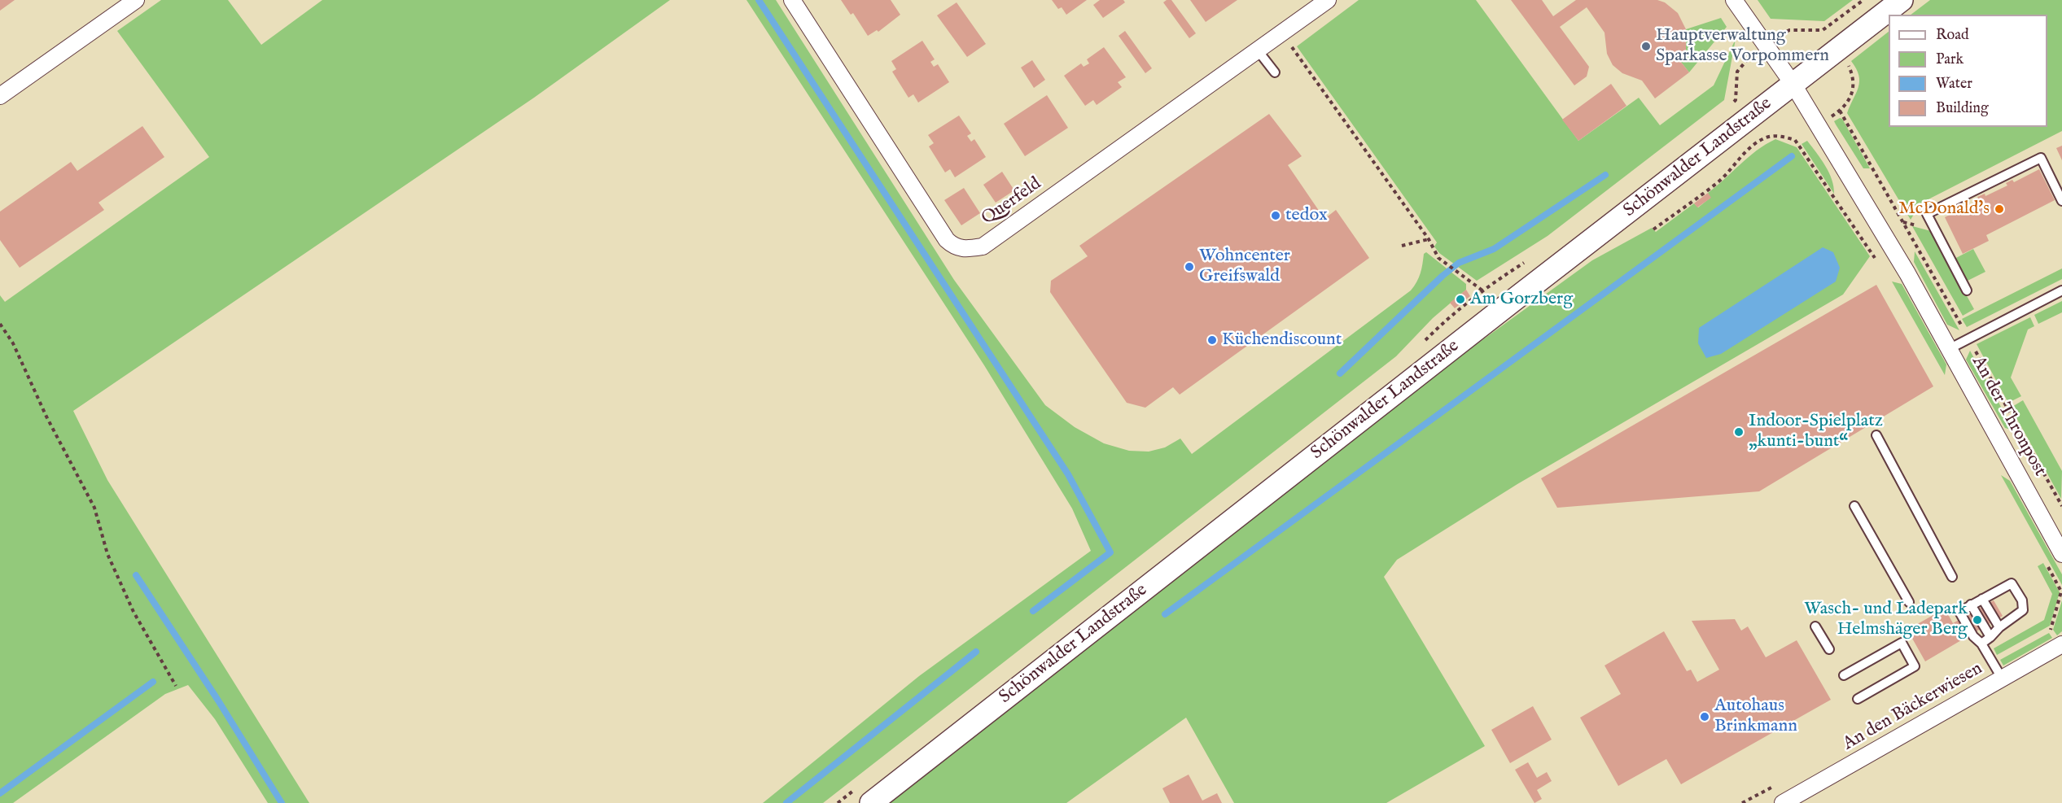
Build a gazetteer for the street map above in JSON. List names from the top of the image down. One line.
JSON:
{"streets":{"main road":["Schönwalder Landstraße"],"street":["Querfeld","An der Thronpost","An den Bäckerwiesen"]},"crossings":[["Schönwalder Landstraße","An der Thronpost"]],"places":["Hauptverwaltung Sparkasse Vorpommern","McDonald's","tedox","Wohncenter Greifswald","Am Gorzberg","Küchendiscount","Indoor-Spielplatz „kunti-bunt“","Wasch- und Ladepark Helmshäger Berg","Autohaus Brinkmann"],"legend":["Road","Park","Water","Building"]}
